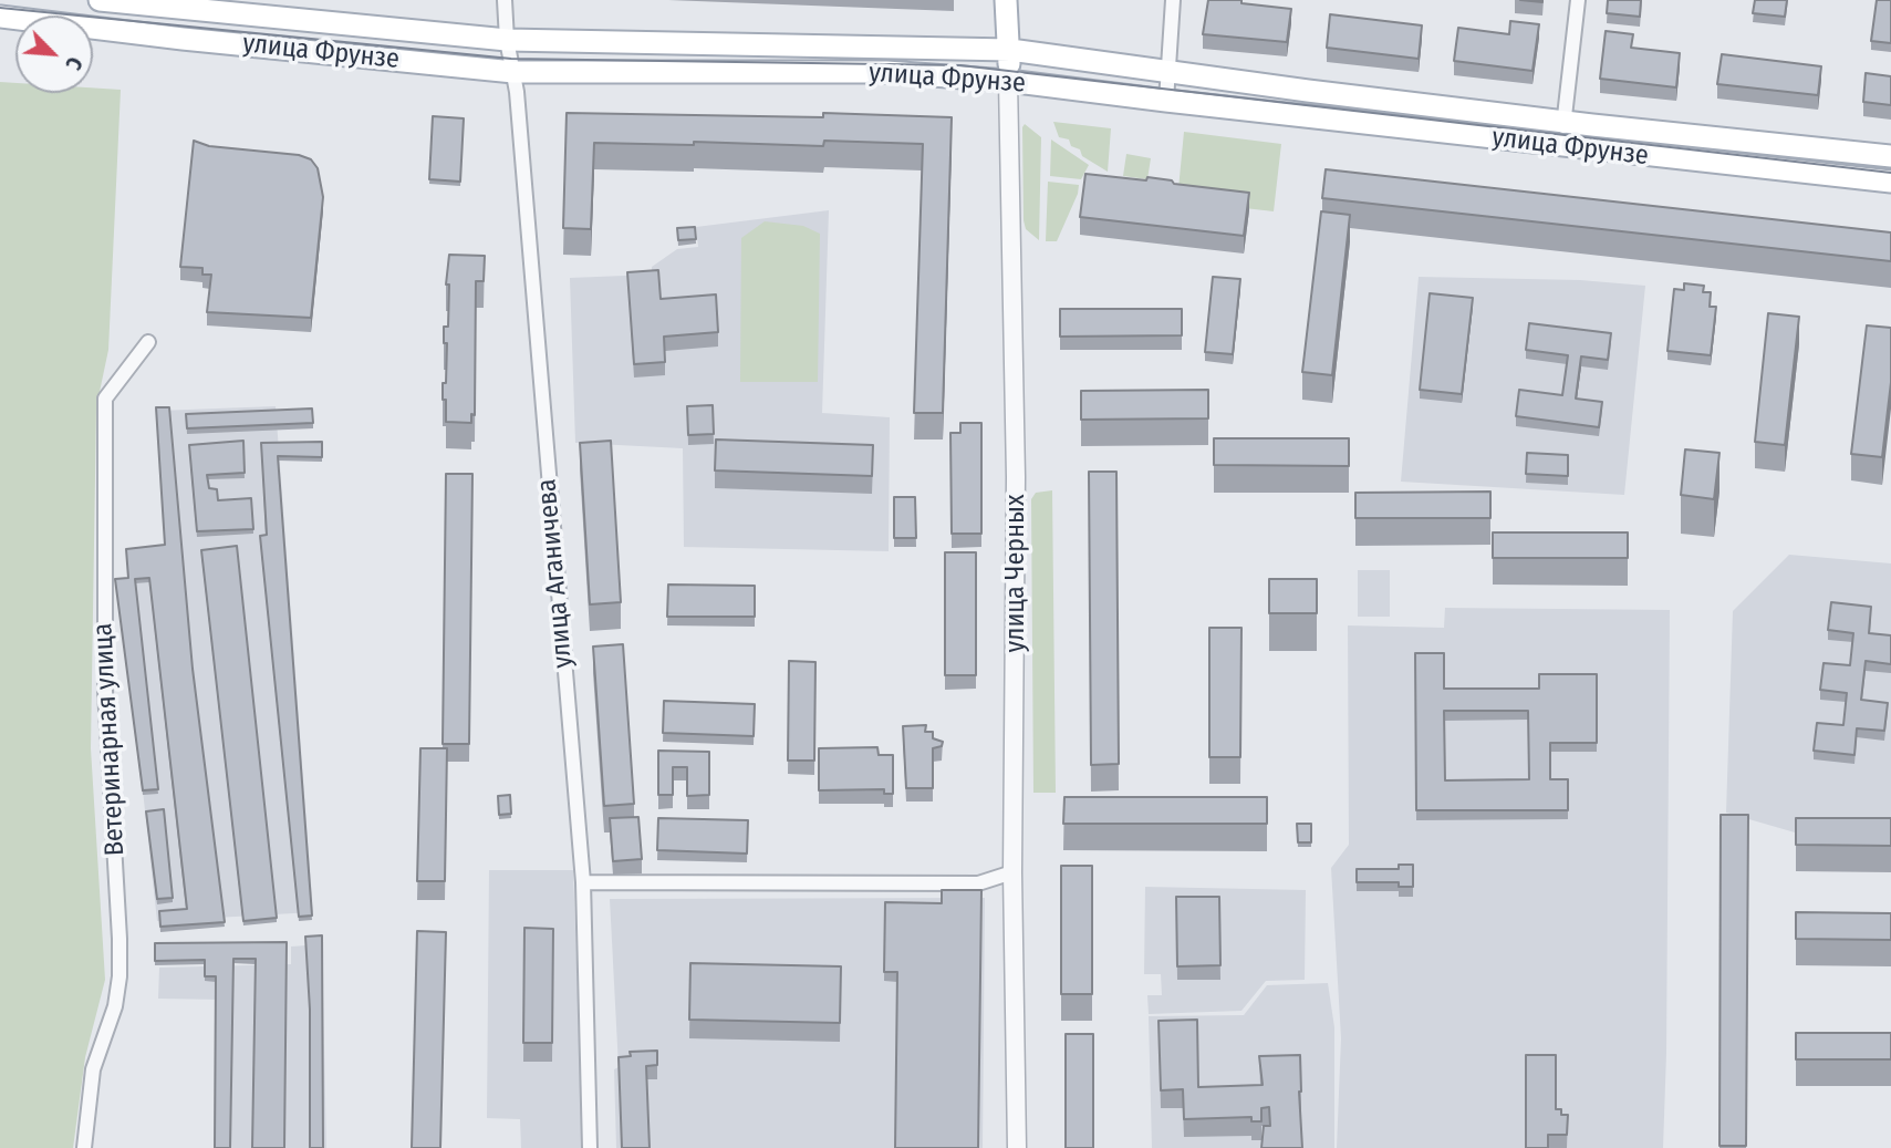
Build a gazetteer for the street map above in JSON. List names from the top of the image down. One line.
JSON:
{"streets":{"main road":["улица Фрунзе","улица Черных"],"street":["улица Аганичева","Ветеринарная улица"]},"crossings":[["улица Фрунзе","улица Аганичева"],["улица Фрунзе","улица Черных"]],"north":"bottom right"}
